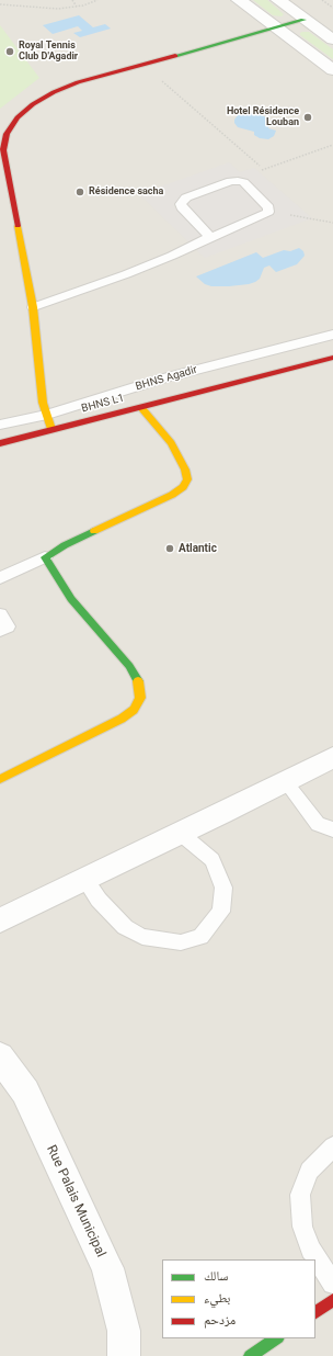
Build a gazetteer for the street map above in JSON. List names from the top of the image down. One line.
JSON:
{"streets":{"street":["BHNS Agadir","Rue Palais Municipal"],"lane":["BHNS L1"]},"crossings":[["BHNS Agadir","BHNS L1"]],"places":["Royal Tennis Club D'Agadir","Hotel Résidence Louban","Résidence sacha","Atlantic"],"legend":["سالك","بطيء","مزدحم"]}
